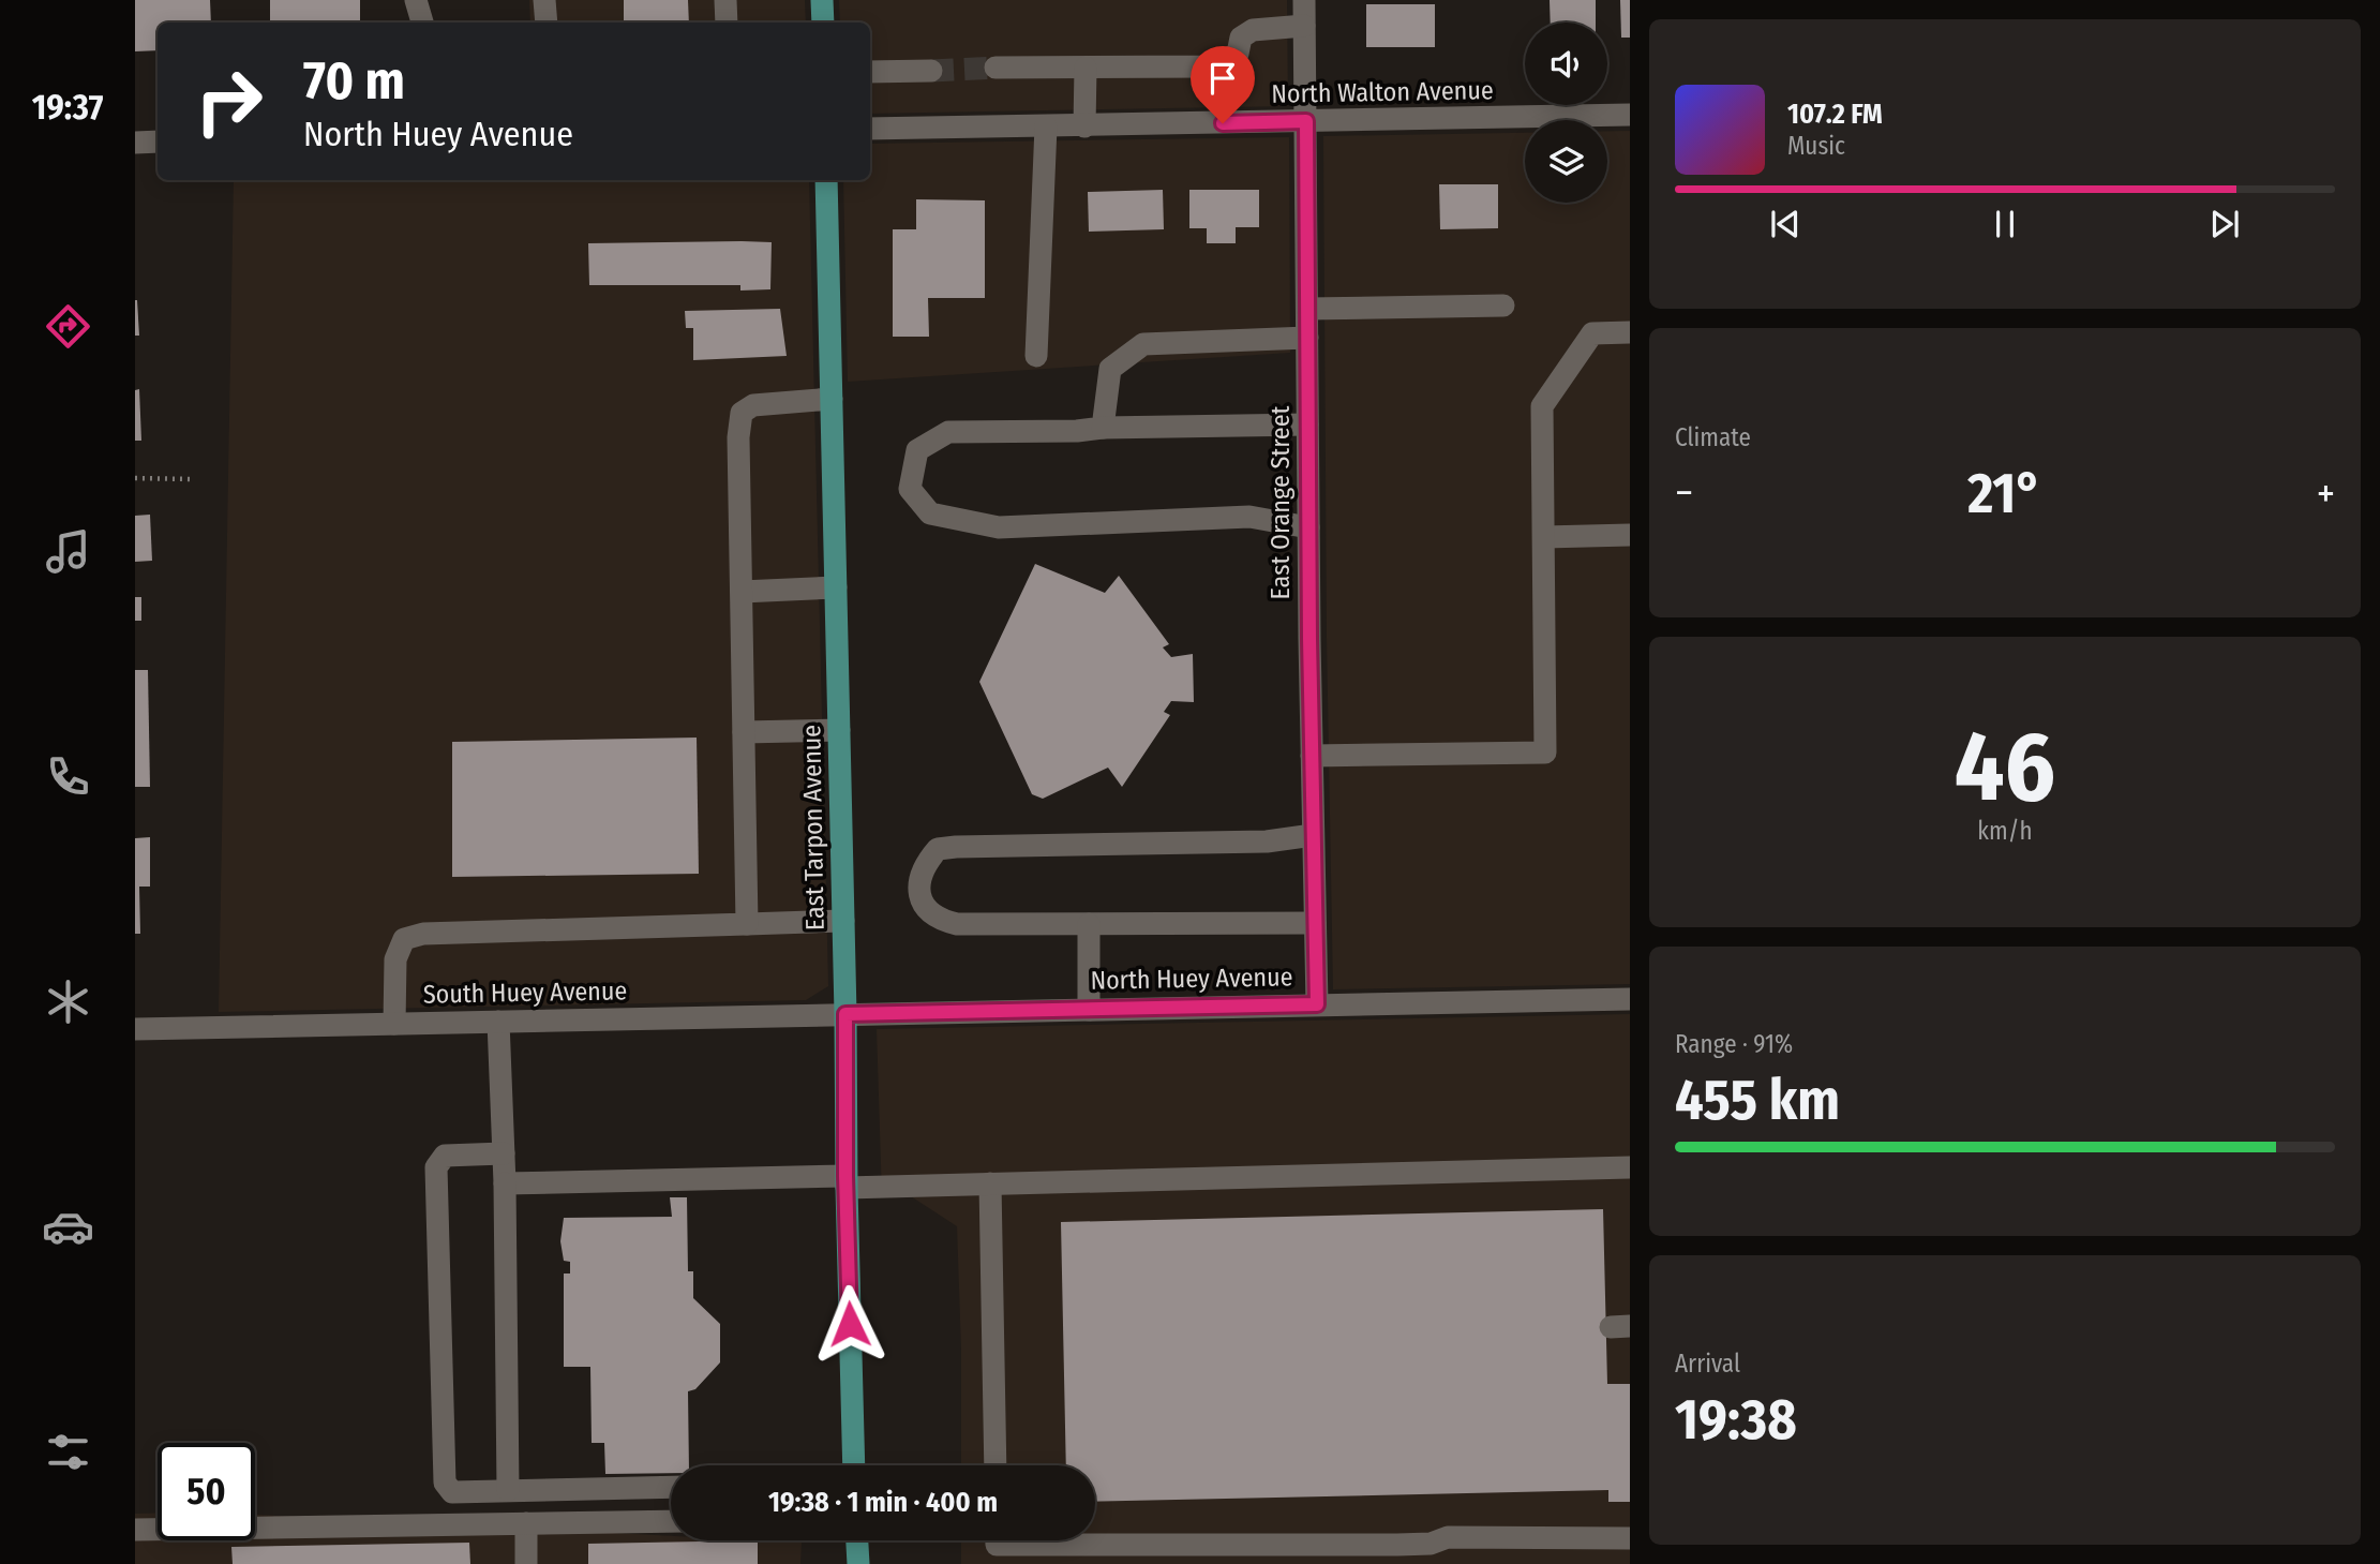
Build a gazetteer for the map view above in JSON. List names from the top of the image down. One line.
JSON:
{"streets":{"main road":["East Tarpon Avenue"],"street":["North Walton Avenue","East Orange Street","North Huey Avenue","South Huey Avenue"]},"crossings":[["North Walton Avenue","East Orange Street"],["East Orange Street","North Huey Avenue"],["East Tarpon Avenue","North Huey Avenue"],["East Tarpon Avenue","South Huey Avenue"],["North Huey Avenue","South Huey Avenue"]],"page":{"tabs":"19:37","turn":["70 m","North Huey Avenue"],"song":["107.2 FM","Music"],"tile":["Climate",["46","km/h"],["Range · 91%","455 km"],["Arrival","19:38"]],"heat":["−","21°","+"],"limit":"50","trip":"19:38 · 1 min · 400 m"}}
